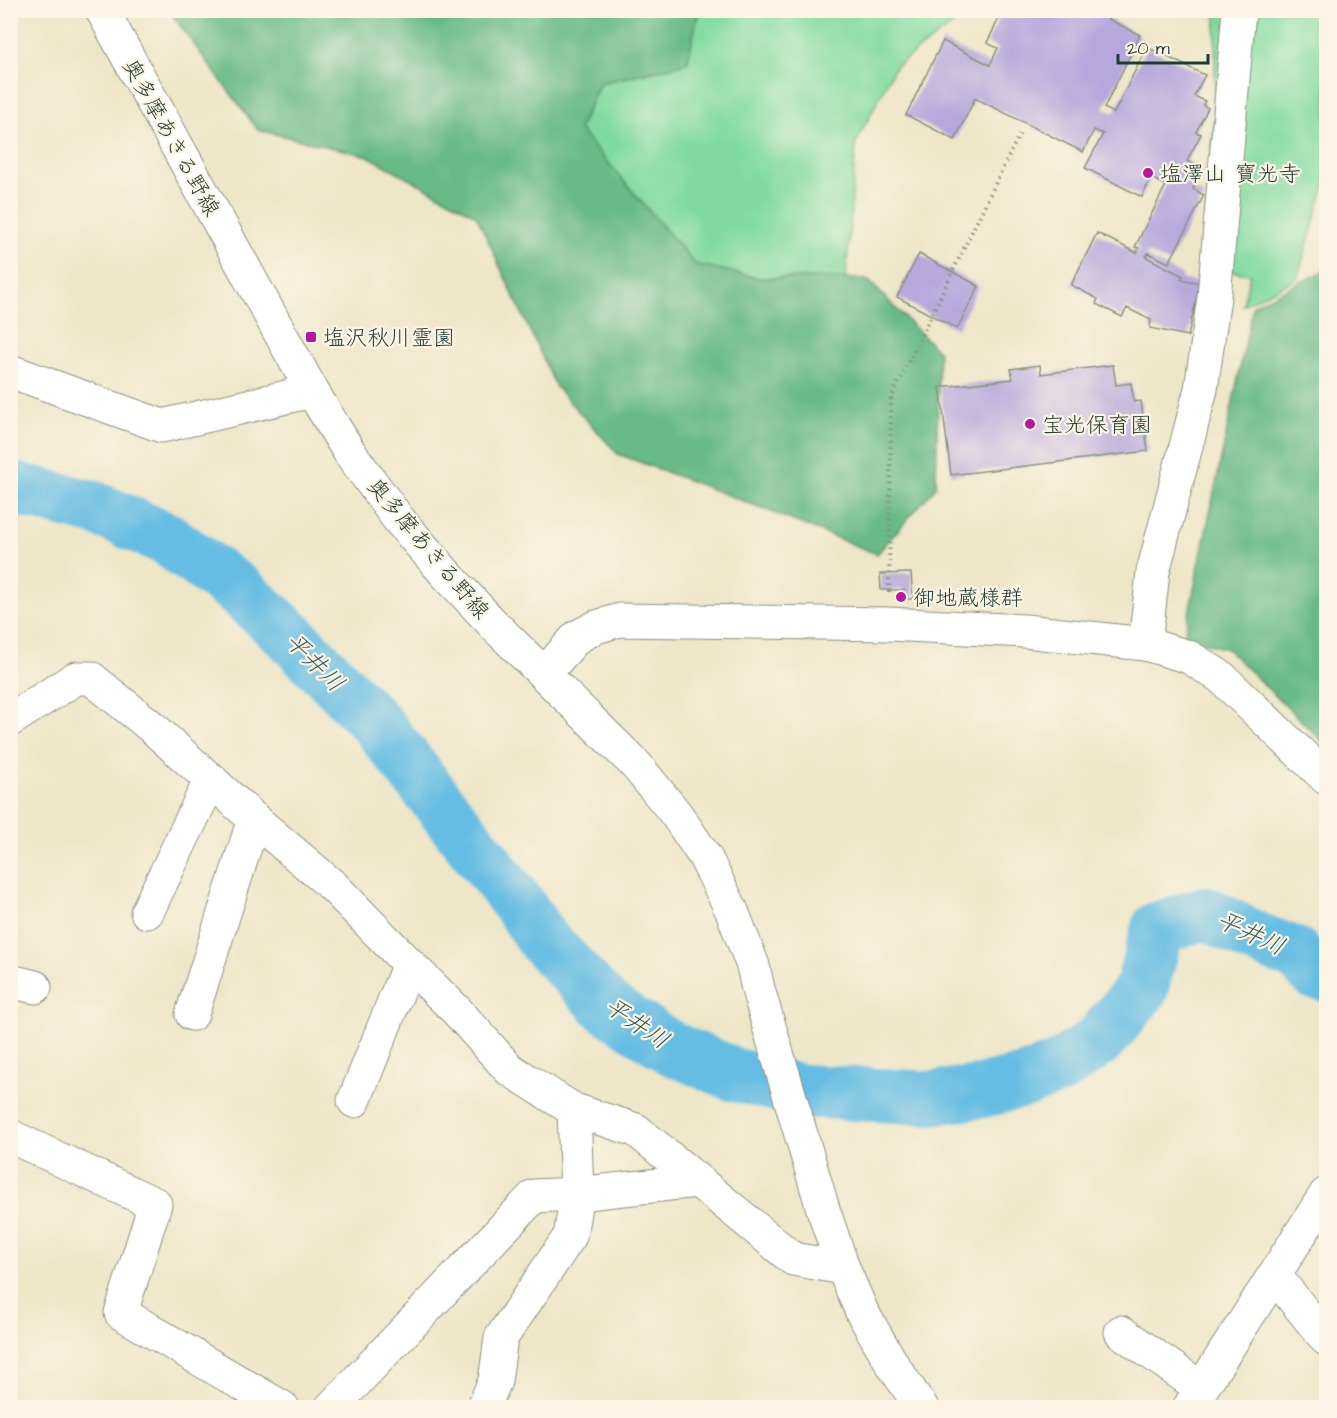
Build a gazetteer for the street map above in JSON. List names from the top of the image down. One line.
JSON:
{"streets":{"street":["奥多摩あきる野線"]},"water":["平井川"],"places":{"other":["塩澤山 寶光寺","宝光保育園","御地蔵様群"],"transit":["塩沢秋川霊園"]},"scale_bar":"20 m"}
